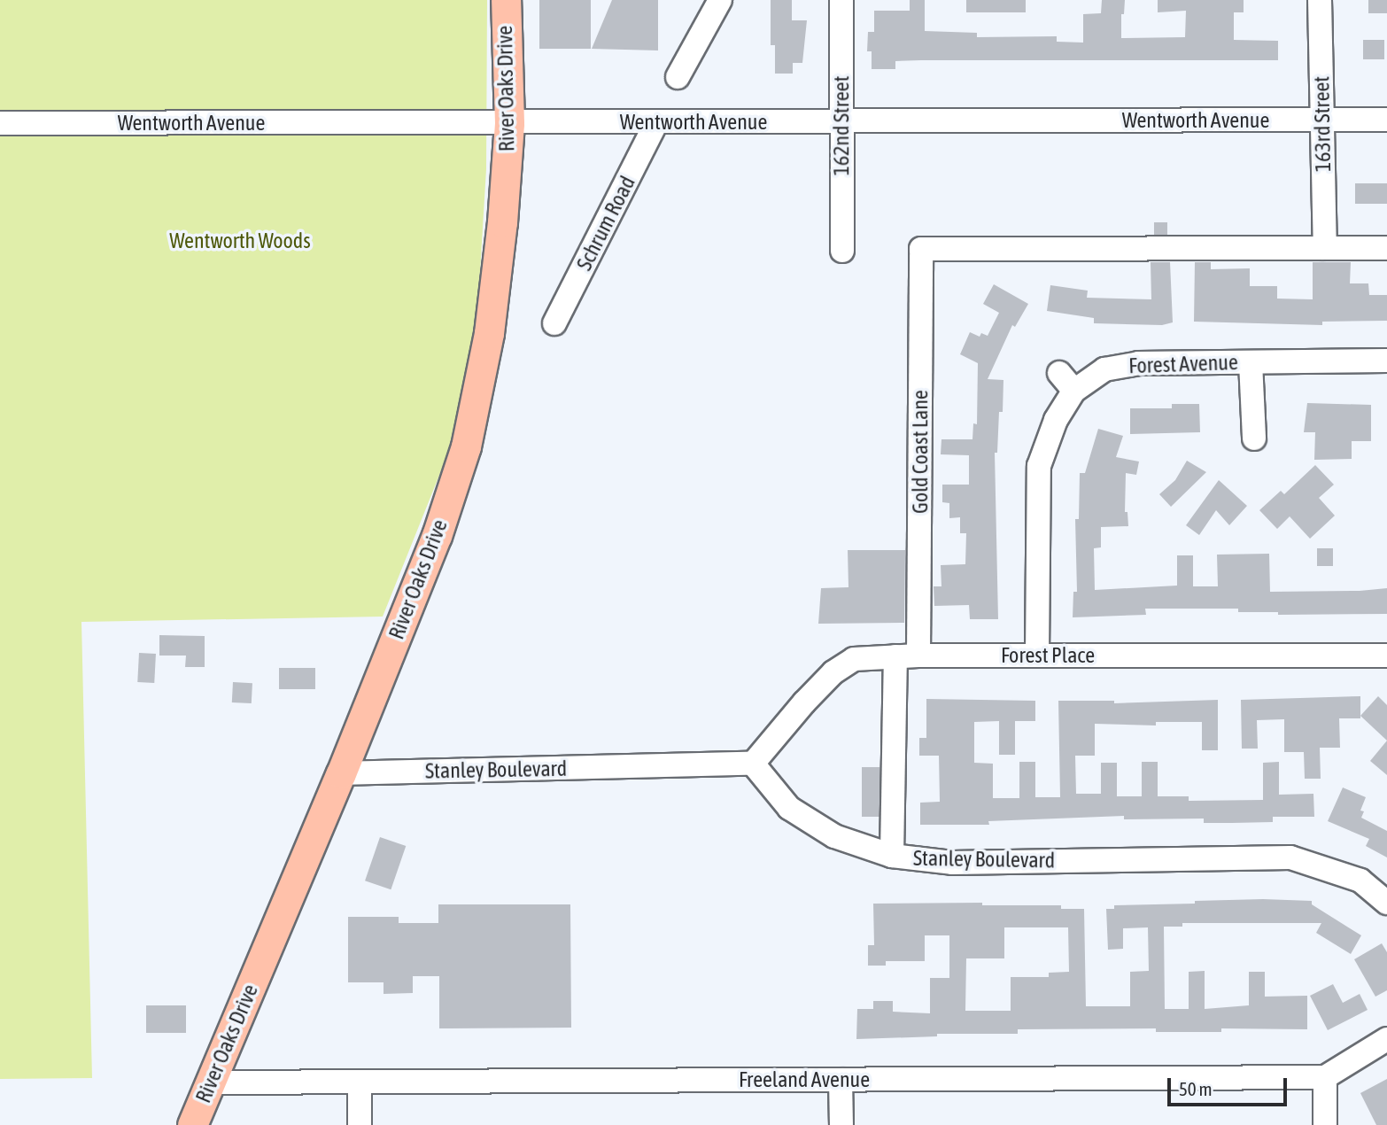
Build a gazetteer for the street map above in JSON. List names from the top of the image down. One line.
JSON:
{"streets":{"main road":["River Oaks Drive"],"street":["Wentworth Avenue","163rd Street","162nd Street","Schrum Road","Forest Avenue","Gold Coast Lane","Forest Place","Stanley Boulevard","Freeland Avenue"]},"crossings":[["River Oaks Drive","Wentworth Avenue"],["River Oaks Drive","Stanley Boulevard"],["River Oaks Drive","Freeland Avenue"],["Wentworth Avenue","163rd Street"],["Wentworth Avenue","162nd Street"],["Wentworth Avenue","Schrum Road"],["163rd Street","Gold Coast Lane"],["Forest Avenue","Forest Place"],["Gold Coast Lane","Forest Place"],["Forest Place","Stanley Boulevard"]],"parks":["Wentworth Woods"],"scale_bar":"50 m"}
